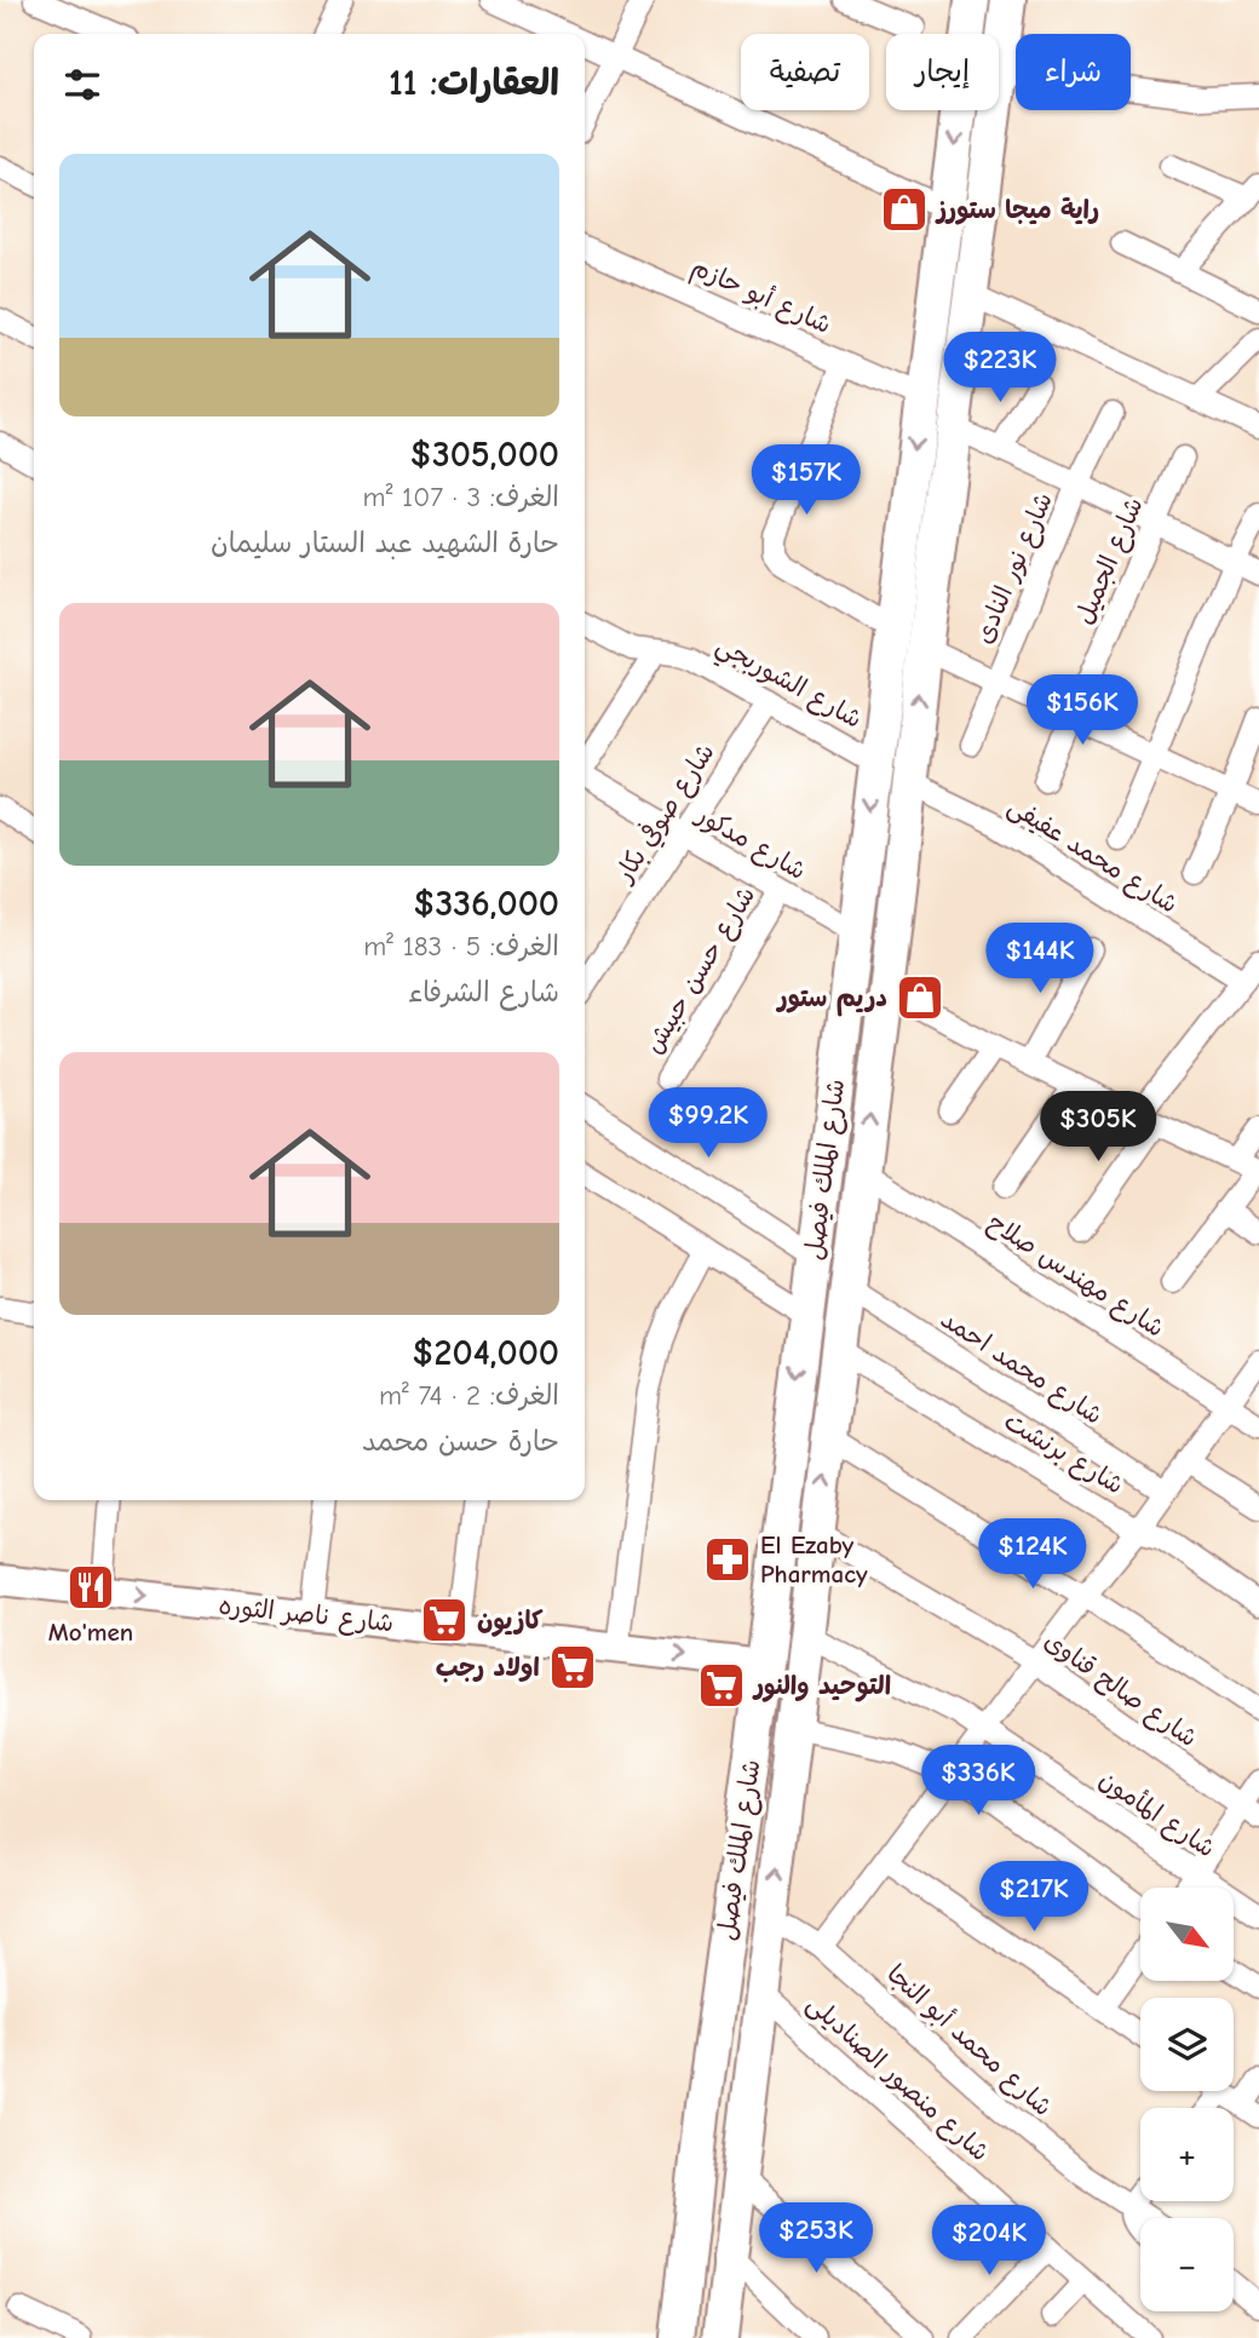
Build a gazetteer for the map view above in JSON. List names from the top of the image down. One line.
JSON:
{"streets":{"main road":["شارع الملك فيصل"],"street":["شارع أبو حازم","شارع الجميل","شارع نور النادى","شارع الشوربجي","شارع صوفي بكار","شارع مدكور","شارع محمد عفيفى","شارع حسن حبيش","شارع مهندس صلاح","شارع محمد احمد","شارع برنشت","شارع ناصر الثوره","شارع صالح قناوى","شارع المأمون","شارع محمد أبو النجا","شارع منصور الصناديلى"]},"crossings":[["شارع أبو حازم","شارع الملك فيصل"],["شارع الشوربجي","شارع صوفي بكار"],["شارع الشوربجي","شارع الملك فيصل"],["شارع صوفي بكار","شارع مدكور"],["شارع مدكور","شارع حسن حبيش"],["شارع مدكور","شارع الملك فيصل"],["شارع محمد عفيفى","شارع الملك فيصل"],["شارع الملك فيصل","شارع مهندس صلاح"],["شارع الملك فيصل","شارع محمد احمد"],["شارع الملك فيصل","شارع برنشت"],["شارع الملك فيصل","شارع ناصر الثوره"],["شارع الملك فيصل","شارع صالح قناوى"],["شارع الملك فيصل","شارع المأمون"],["شارع الملك فيصل","شارع محمد أبو النجا"],["شارع الملك فيصل","شارع منصور الصناديلى"]],"one_way":["شارع ناصر الثوره"],"places":{"shop":["راية ميجا ستورز","دريم ستور"],"pharmacy":["El Ezaby Pharmacy"],"restaurant":["Mo'men"],"supermarket":["كازيون","اولاد رجب","التوحيد والنور"]},"north":"bottom right","page":{"chip":["شراء","إيجار","تصفية"],"heading":"العقارات: 11","list":[{"name":"$305,000","note":"الغرف: 3 · 107 m² · حارة الشهيد عبد الستار سليمان"},{"name":"$336,000","note":"الغرف: 5 · 183 m² · شارع الشرفاء"},{"name":"$204,000","note":"الغرف: 2 · 74 m² · حارة حسن محمد"}],"price":["$223K","$157K","$156K","$144K","$99.2K","$305K","$124K","$336K","$217K","$253K","$204K"],"map_buttons":["+","−"]}}
